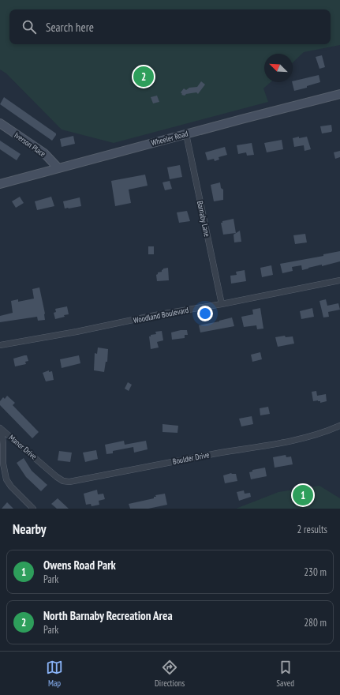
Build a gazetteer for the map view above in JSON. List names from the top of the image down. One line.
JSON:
{"streets":{"main road":["Wheeler Road","Iverson Place"],"street":["Barnaby Lane","Woodland Boulevard","Manor Drive","Boulder Drive"]},"crossings":[["Wheeler Road","Iverson Place"],["Wheeler Road","Barnaby Lane"],["Barnaby Lane","Woodland Boulevard"],["Manor Drive","Boulder Drive"]],"north":"top left","page":{"search":"Search here","pins":["2","1"],"heading":["Nearby","2 results"],"list":[{"mark":"1","name":"Owens Road Park","note":"Park","value":"230 m"},{"mark":"2","name":"North Barnaby Recreation Area","note":"Park","value":"280 m"}],"nav":["Map","Directions","Saved"]}}
